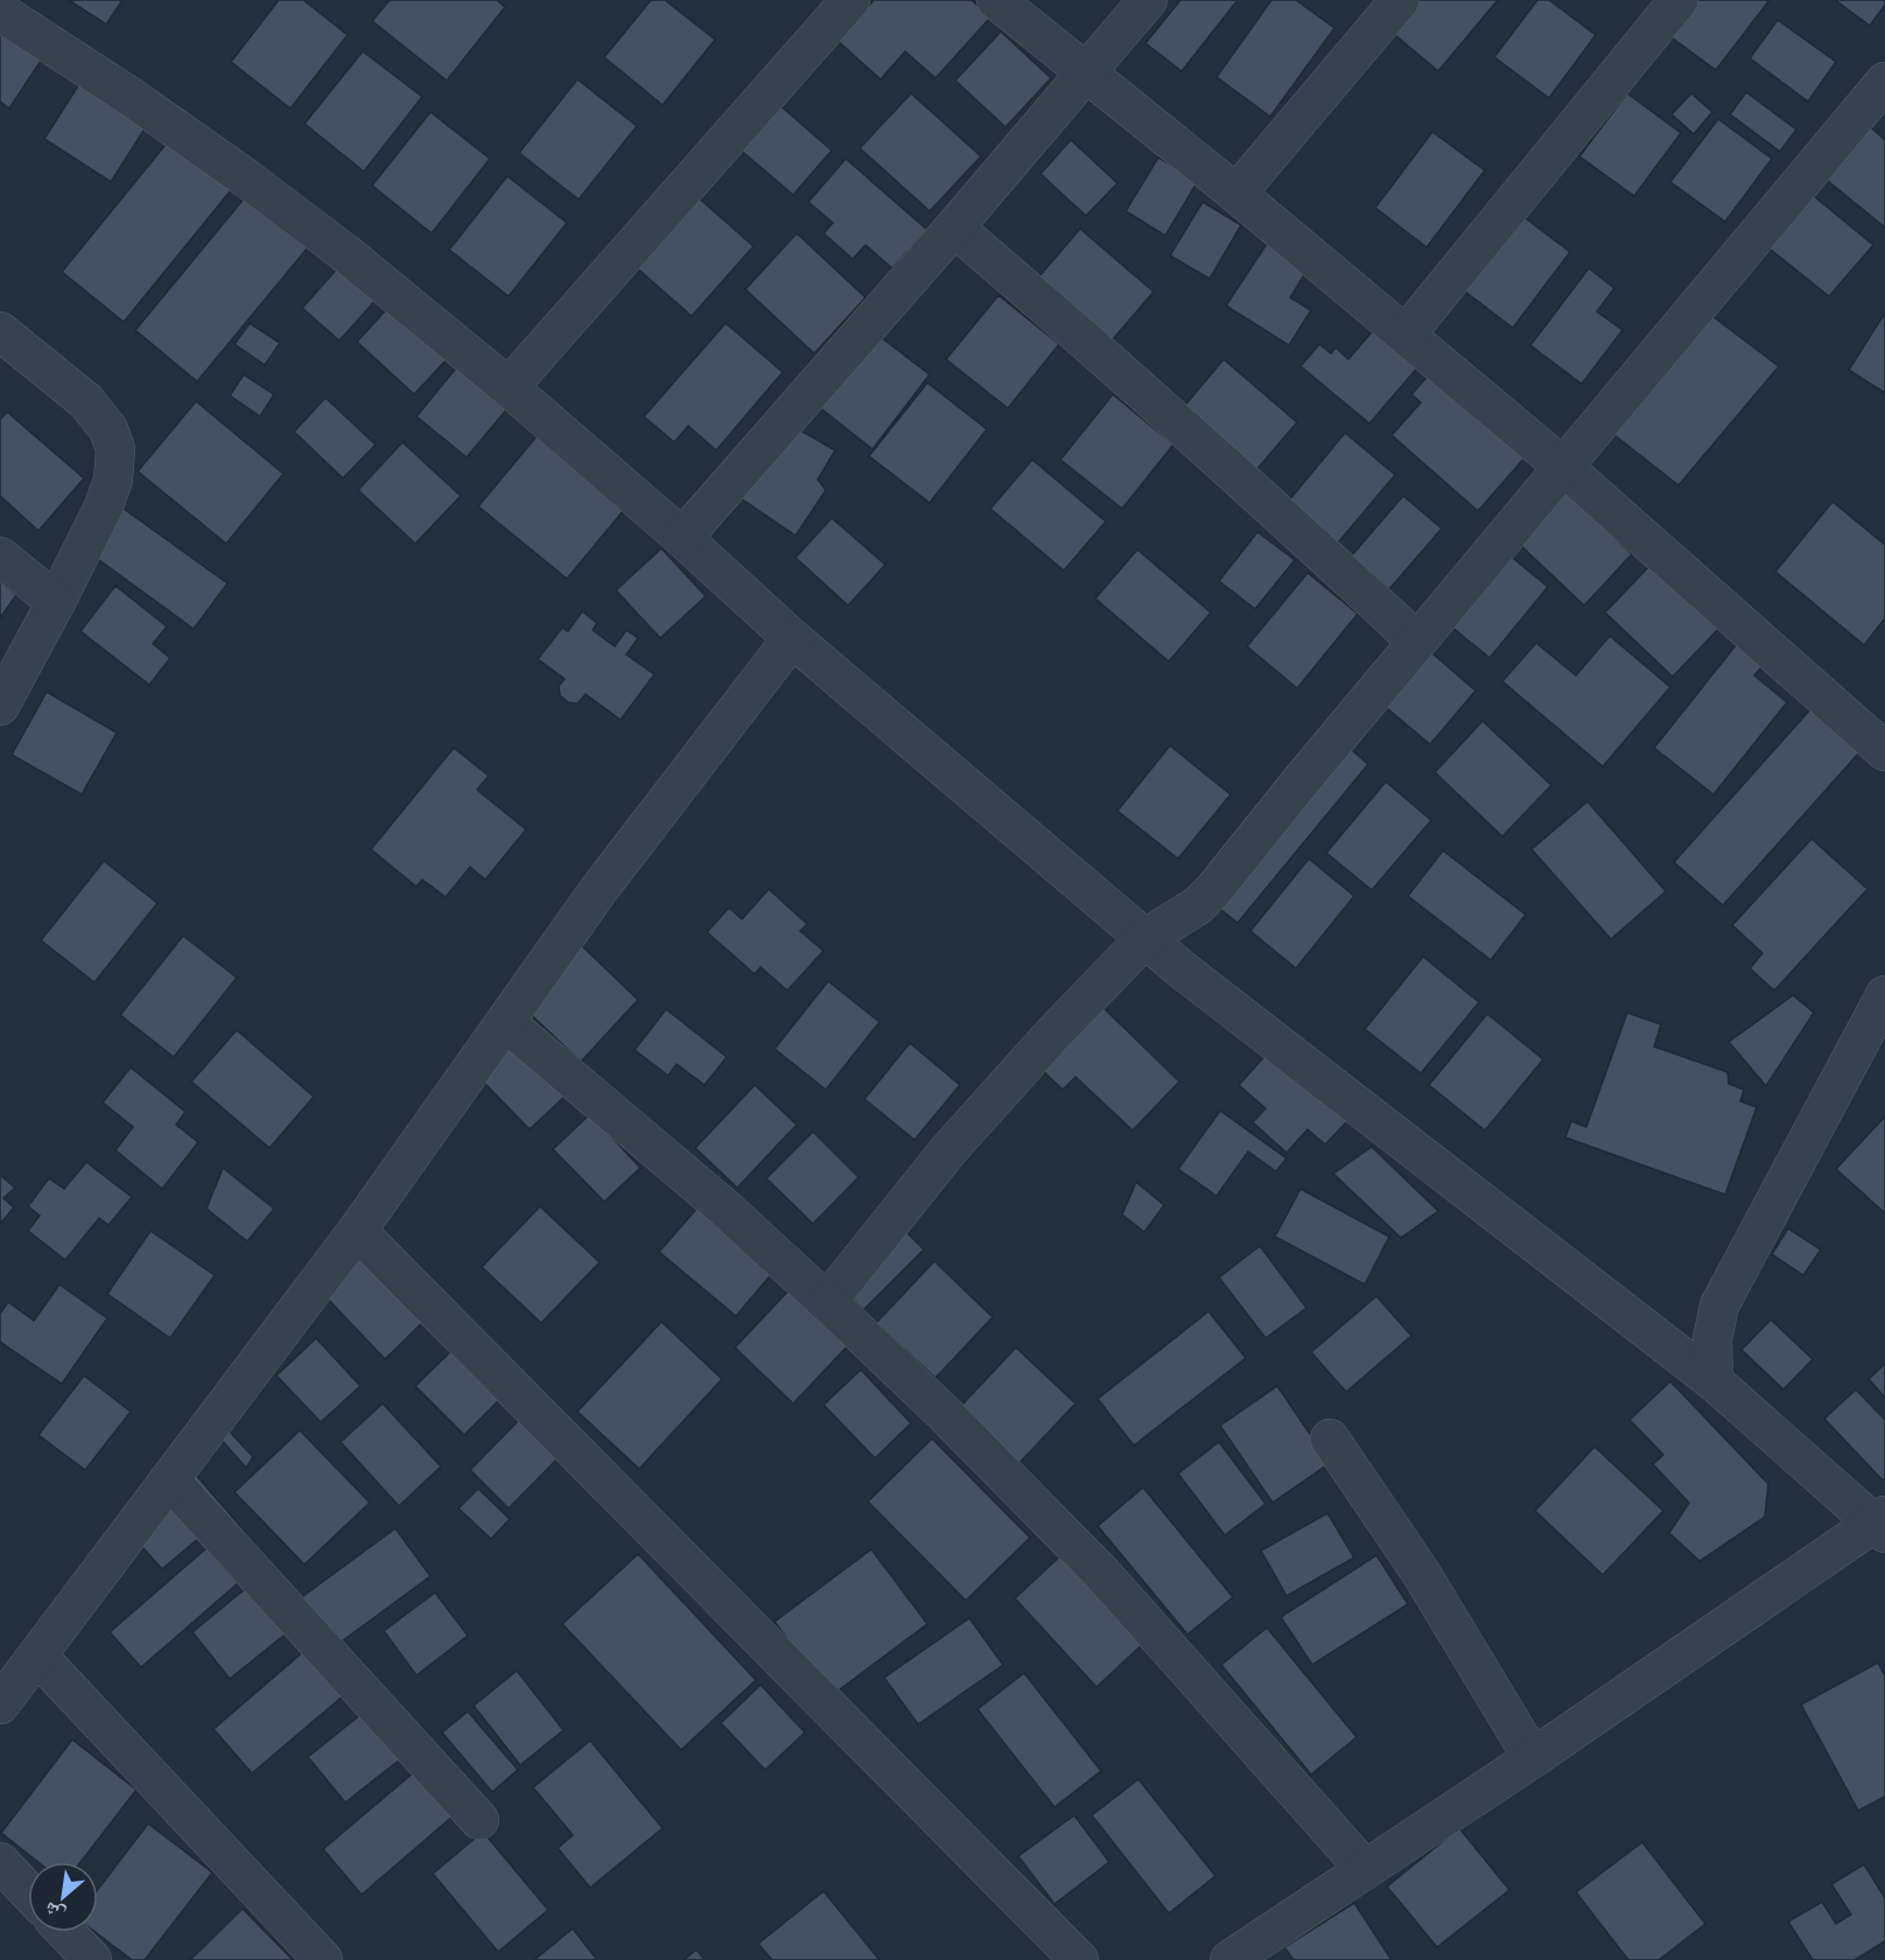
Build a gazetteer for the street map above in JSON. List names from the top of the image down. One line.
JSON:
{"north":"bottom left"}
